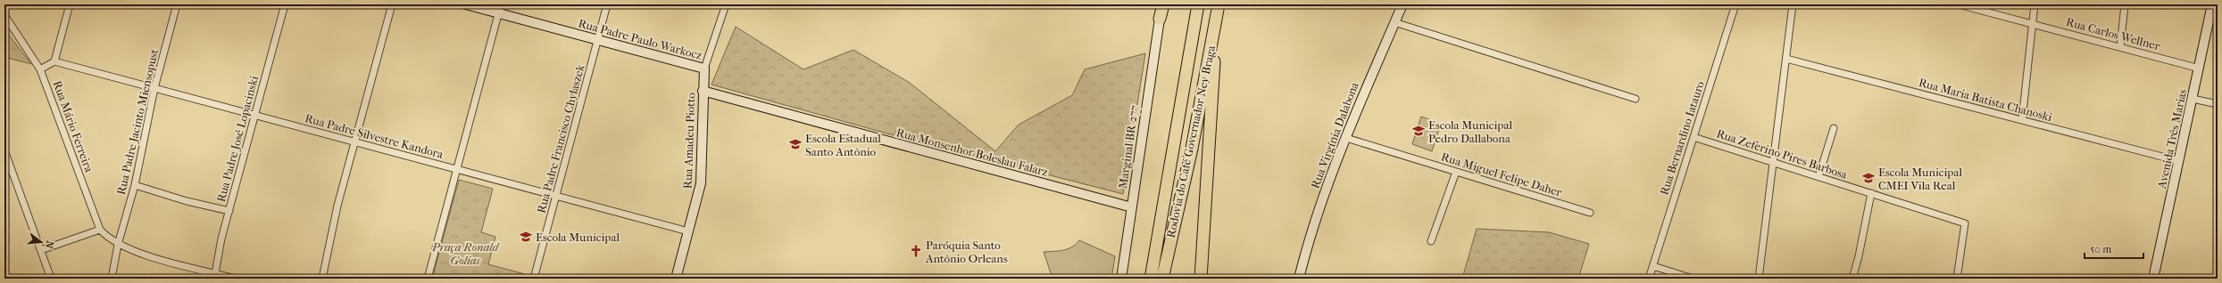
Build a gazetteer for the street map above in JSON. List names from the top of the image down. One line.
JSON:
{"streets":{"highway":["Rodovia do Café Governador Ney Braga"],"street":["Rua Carlos Wellner","Rua Padre Paulo Warkocz","Rua Maria Batista Chanoski","Rua Padre Jacinto Miensopust","Rua Mário Ferreira","Rua Virgínia Dalabona","Rua Padre Silvestre Kandora","Rua Bernardino Iatauro","Rua Padre José Lopacinski","Rua Padre Francisco Chylaszek","Avenida Três Marias","Rua Amadeu Piotto","Marginal BR-277","Rua Monsenhor Boleslau Falarz","Rua Zeferino Pires Barbosa","Rua Miguel Felipe Daher"]},"crossings":[["Rua Carlos Wellner","Avenida Três Marias"],["Rua Padre Paulo Warkocz","Rua Padre Francisco Chylaszek"],["Rua Padre Paulo Warkocz","Rua Amadeu Piotto"],["Rua Maria Batista Chanoski","Avenida Três Marias"],["Rua Padre Jacinto Miensopust","Rua Mário Ferreira"],["Rua Padre Jacinto Miensopust","Rua Padre Silvestre Kandora"],["Rua Virgínia Dalabona","Rua Miguel Felipe Daher"],["Rua Padre Silvestre Kandora","Rua Padre José Lopacinski"],["Rua Padre Silvestre Kandora","Rua Padre Francisco Chylaszek"],["Rua Padre Silvestre Kandora","Rua Amadeu Piotto"],["Rua Bernardino Iatauro","Rua Zeferino Pires Barbosa"],["Rua Amadeu Piotto","Rua Monsenhor Boleslau Falarz"],["Marginal BR-277","Rua Monsenhor Boleslau Falarz"]],"parks":["Praça Ronald Golias"],"places":{"school or university":["Escola Municipal Pedro Dallabona","Escola Estadual Santo Antônio","Escola Municipal CMEI Vila Real","Escola Municipal"],"church":["Paróquia Santo Antônio Orleans"]},"scale_bar":"50 m","north":"right"}
